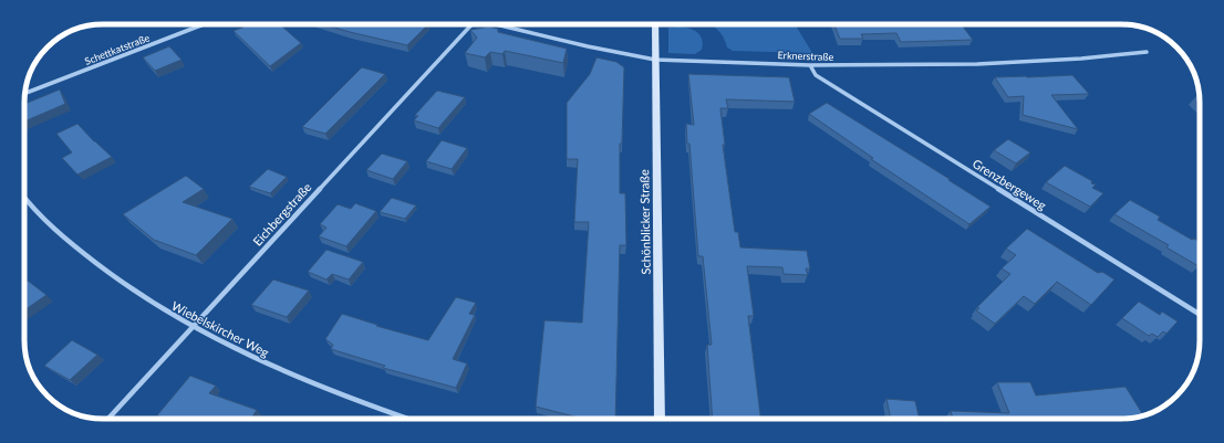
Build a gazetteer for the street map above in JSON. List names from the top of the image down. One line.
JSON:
{"streets":{"street":["Schettkatstraße","Erknerstraße","Grenzbergeweg","Eichbergstraße","Schönblicker Straße","Wiebelskircher Weg"]},"crossings":[["Erknerstraße","Grenzbergeweg"],["Erknerstraße","Schönblicker Straße"],["Eichbergstraße","Wiebelskircher Weg"]]}
